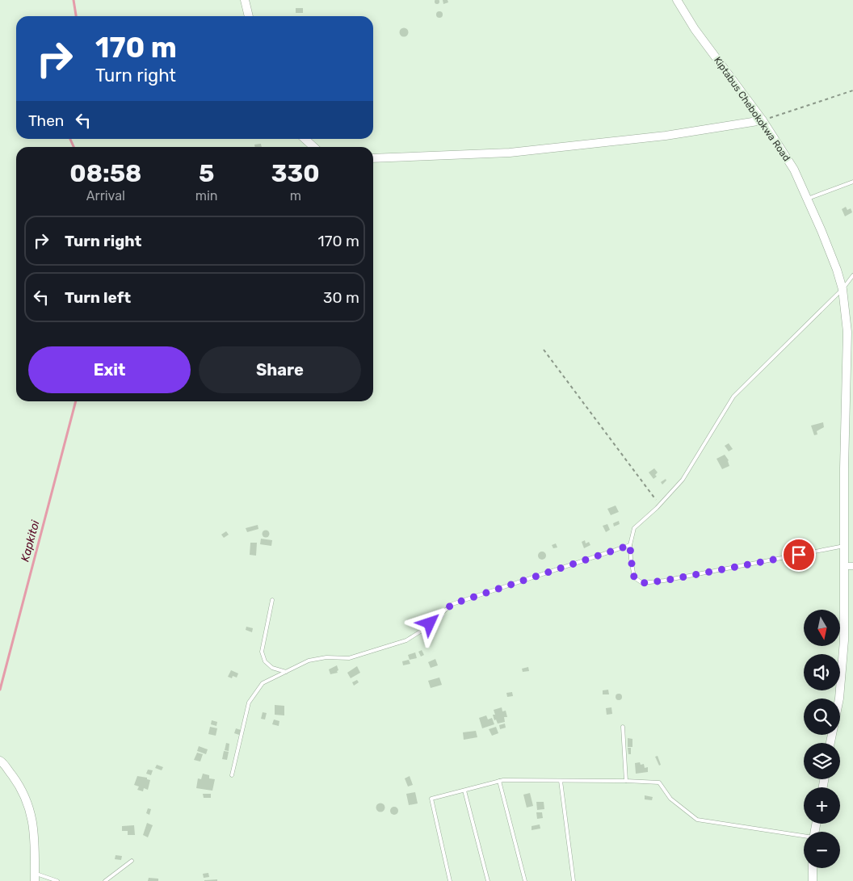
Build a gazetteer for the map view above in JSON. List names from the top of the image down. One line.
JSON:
{"streets":{"street":["Kiptabus Chebokokwa Road"]},"water":["Kapkitoi"],"north":"bottom","page":{"turn":["170 m","Turn right"],"then":"Then","eta":["08:58","Arrival","5","min","330","m"],"list":[{"name":"Turn right","value":"170 m"},{"name":"Turn left","value":"30 m"}],"buttons":["Exit","Share"],"map_buttons":["+","−"]}}
